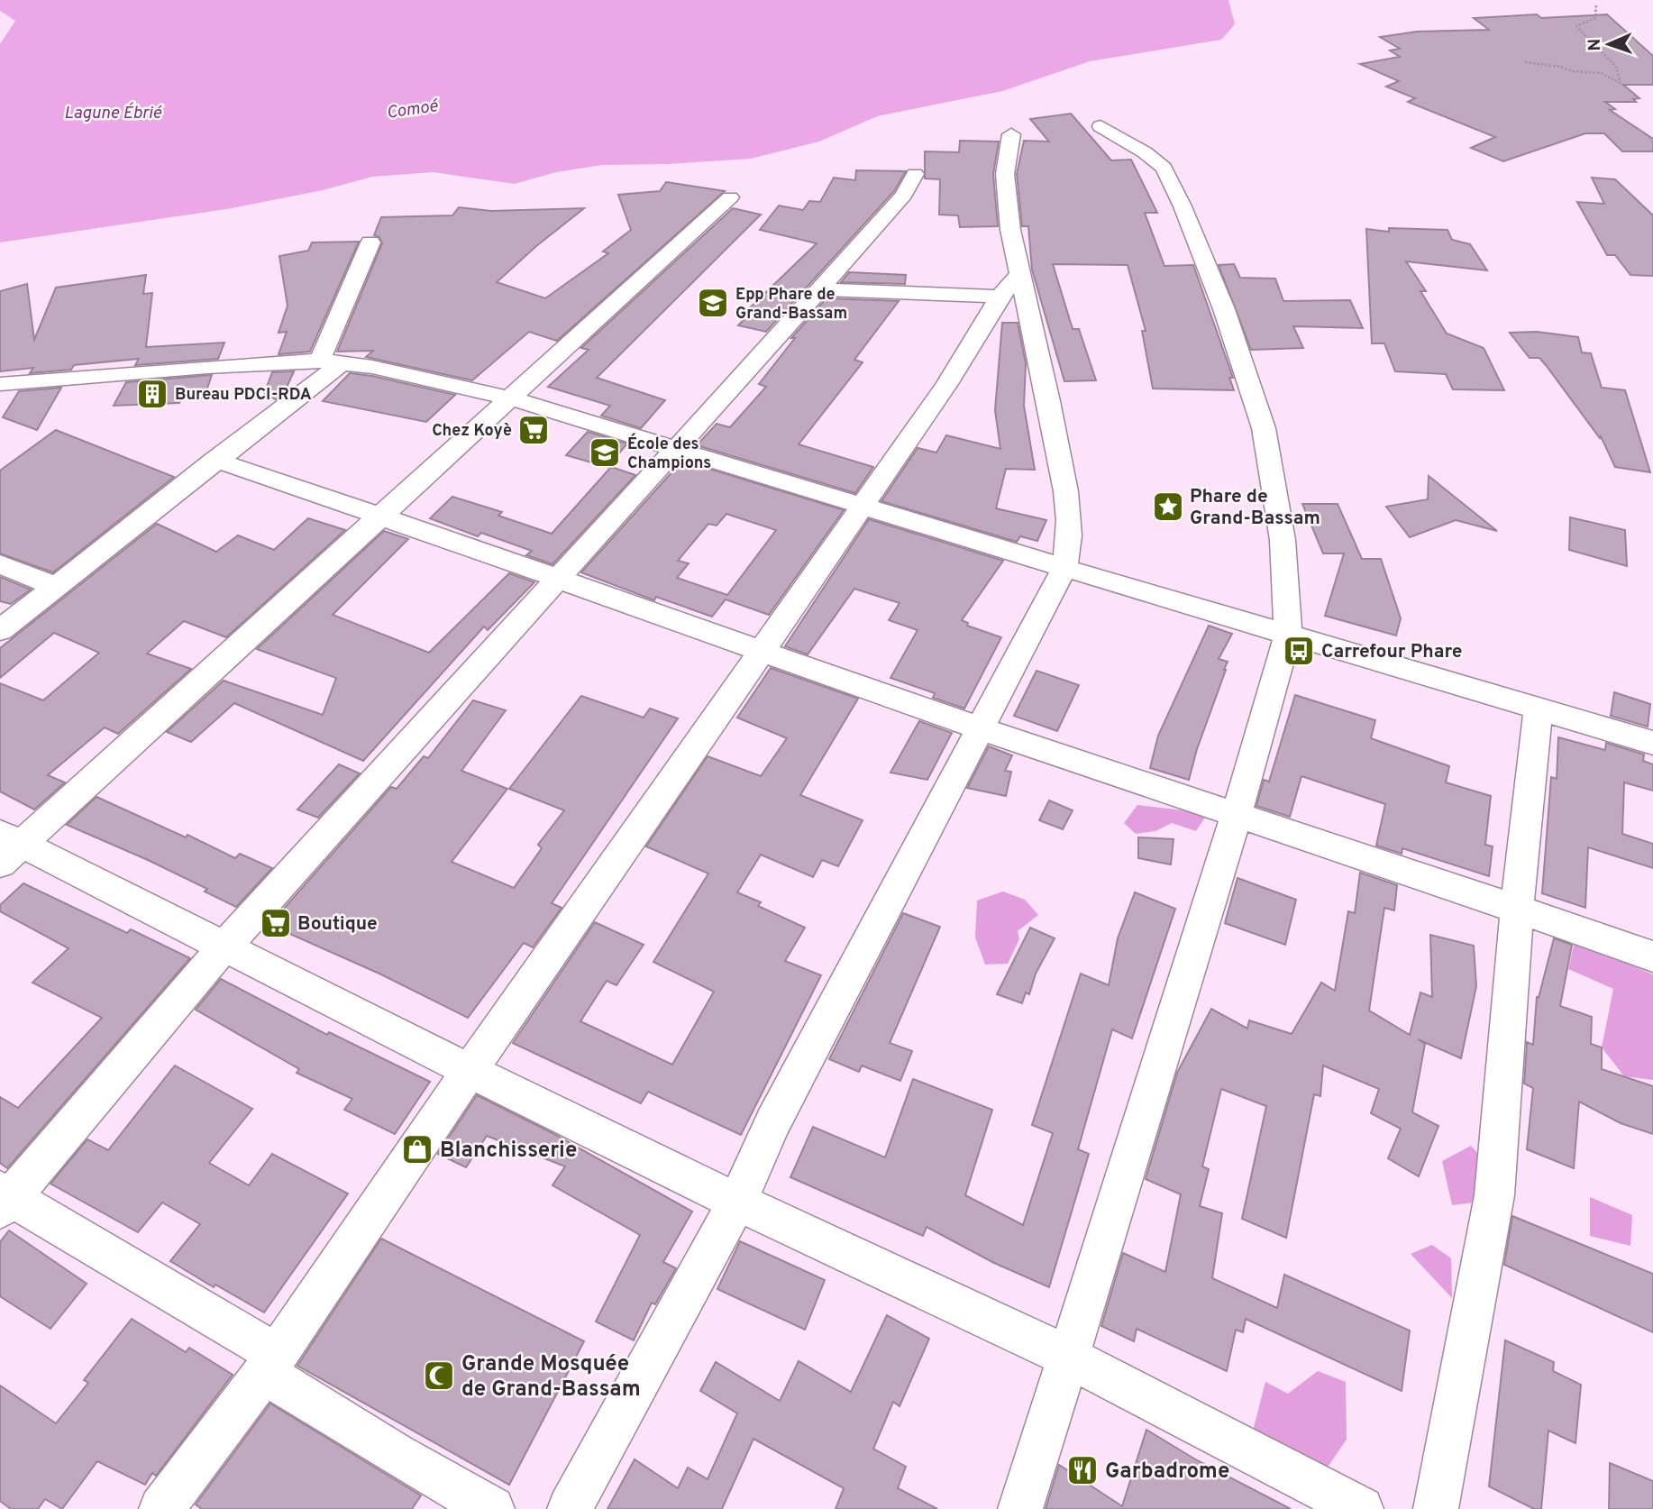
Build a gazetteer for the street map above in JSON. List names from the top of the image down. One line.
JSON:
{"water":["Comoé","Lagune Ébrié"],"places":{"school or university":["Epp Phare de Grand-Bassam","École des Champions"],"building":["Bureau PDCI-RDA"],"supermarket":["Chez Koyè","Boutique"],"place":["Phare de Grand-Bassam"],"bus stop":["Carrefour Phare"],"shop":["Blanchisserie"],"mosque":["Grande Mosquée de Grand-Bassam"],"restaurant":["Garbadrome"]},"north":"left"}
